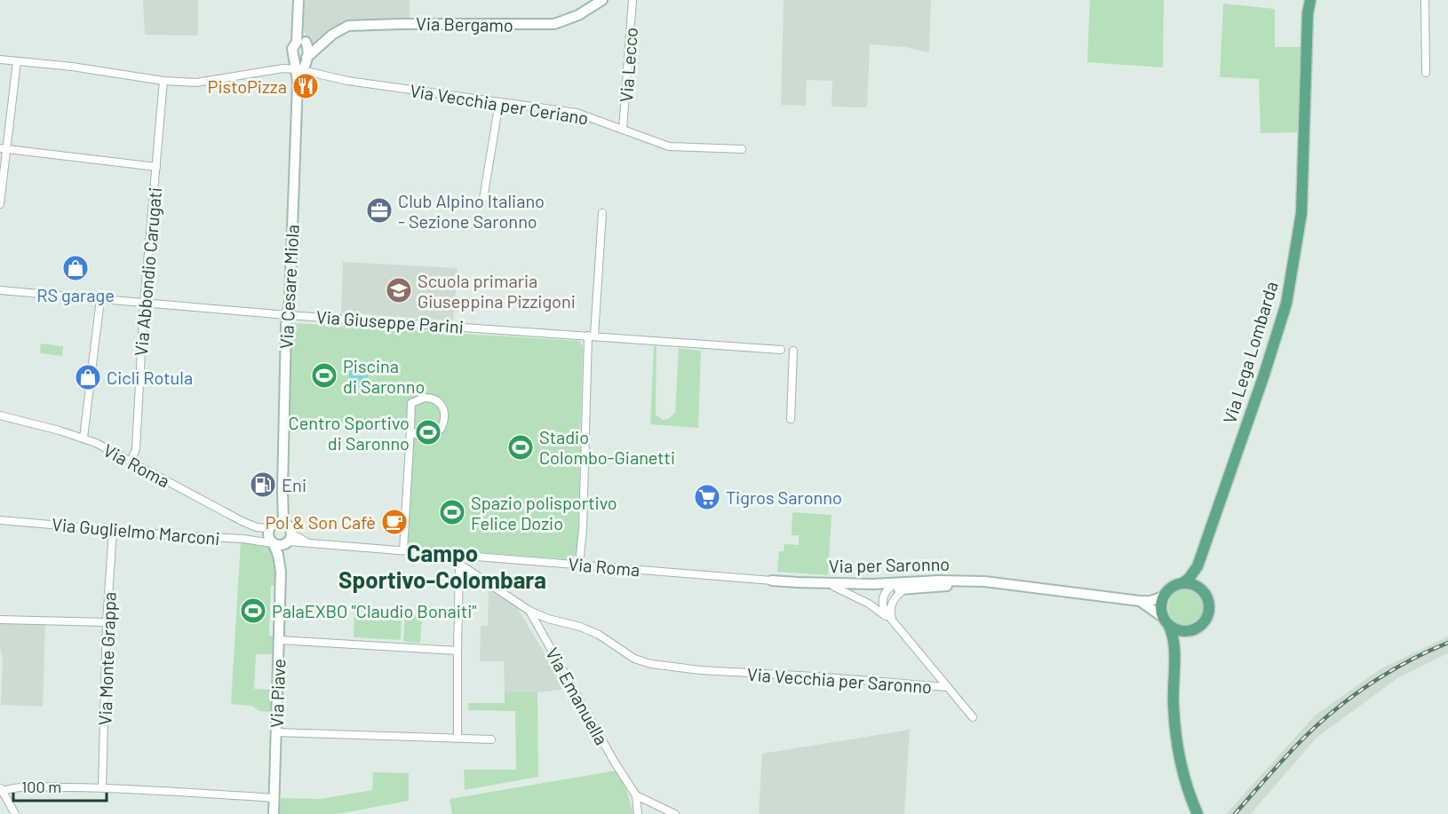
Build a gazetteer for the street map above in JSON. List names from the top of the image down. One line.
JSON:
{"streets":{"main road":["Via Lega Lombarda"],"street":["Via Bergamo","Via Lecco","Via Vecchia per Ceriano","Via Abbondio Carugati","Via Cesare Miola","Via Giuseppe Parini","Via Roma","Via Guglielmo Marconi","Via per Saronno","Via Monte Grappa","Via Vecchia per Saronno","Via Piave","Via Emanuella"]},"crossings":[["Via Bergamo","Via Vecchia per Ceriano"],["Via Bergamo","Via Abbondio Carugati"],["Via Bergamo","Via Cesare Miola"],["Via Lecco","Via Vecchia per Ceriano"],["Via Vecchia per Ceriano","Via Cesare Miola"],["Via Abbondio Carugati","Via Giuseppe Parini"],["Via Abbondio Carugati","Via Roma"],["Via Cesare Miola","Via Giuseppe Parini"],["Via Cesare Miola","Via Roma"],["Via Cesare Miola","Via Guglielmo Marconi"],["Via Cesare Miola","Via Piave"],["Via Lega Lombarda","Via per Saronno"],["Via Roma","Via Guglielmo Marconi"],["Via Roma","Via per Saronno"],["Via Roma","Via Piave"],["Via Guglielmo Marconi","Via Monte Grappa"],["Via Guglielmo Marconi","Via Piave"],["Via Vecchia per Saronno","Via Emanuella"]],"districts":["Campo Sportivo-Colombara"],"places":{"restaurant":["PistoPizza"],"office":["Club Alpino Italiano - Sezione Saronno"],"shop":["RS garage","Cicli Rotula"],"school or university":["Scuola primaria Giuseppina Pizzigoni"],"sports":["Piscina di Saronno","Centro Sportivo di Saronno","Stadio Colombo-Gianetti","Spazio polisportivo Felice Dozio","PalaEXBO \"Claudio Bonaiti\""],"fuel station":["Eni"],"supermarket":["Tigros Saronno"],"cafe":["Pol & Son Cafè"]},"scale_bar":"100 m"}
